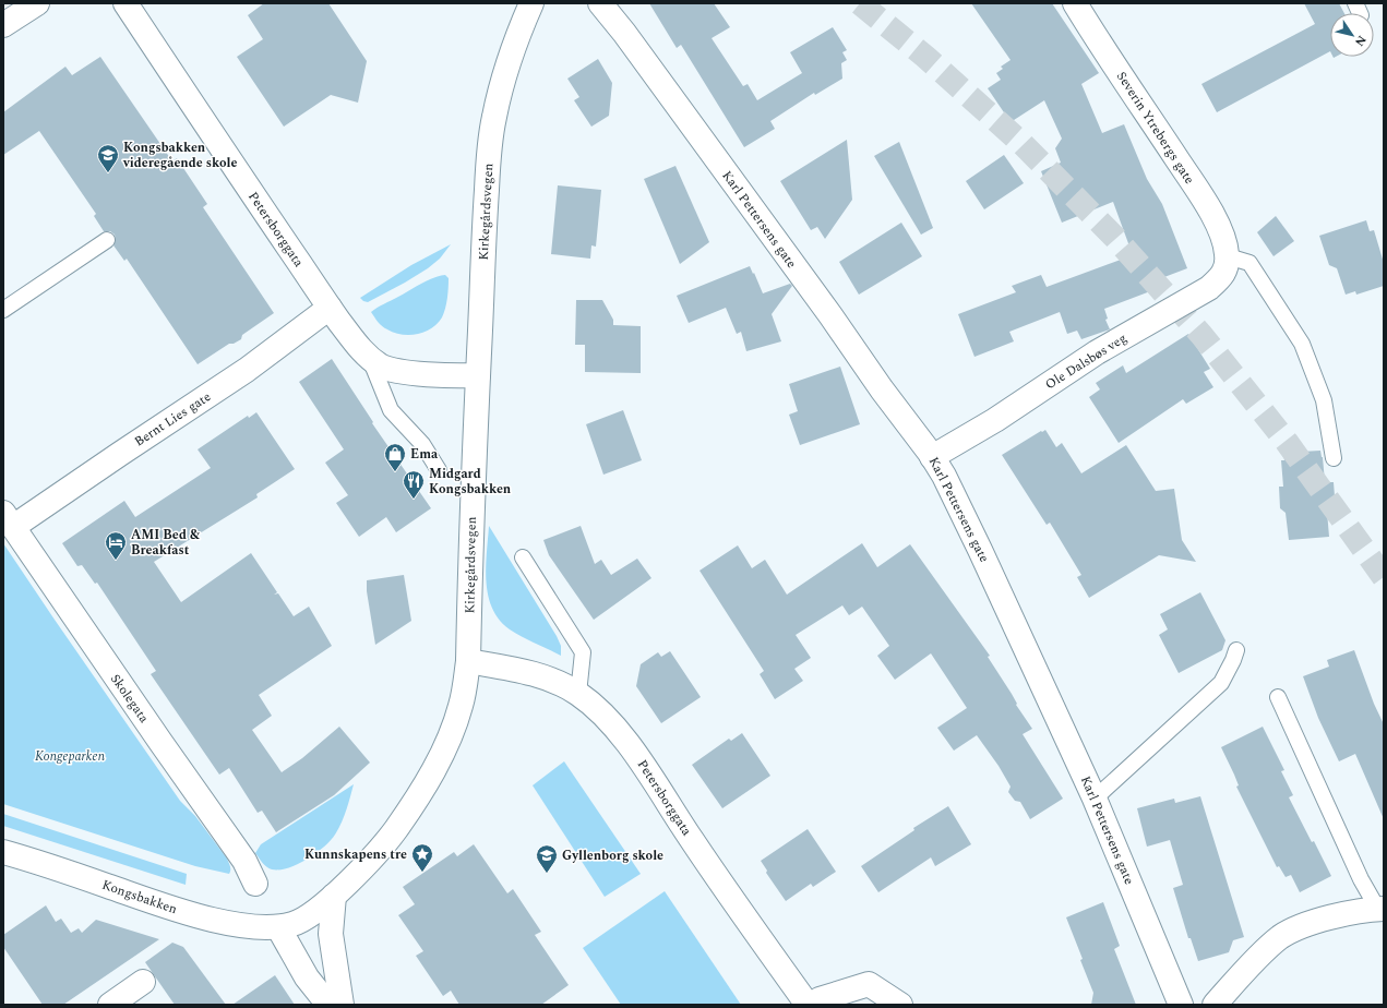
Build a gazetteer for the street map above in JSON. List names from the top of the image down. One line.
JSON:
{"streets":{"street":["Severin Ytrebergs gate","Kirkegårdsvegen","Karl Pettersens gate","Petersborggata","Ole Dalsbøs veg","Bernt Lies gate","Skolegata","Kongsbakken"]},"crossings":[["Severin Ytrebergs gate","Ole Dalsbøs veg"],["Kirkegårdsvegen","Petersborggata"],["Kirkegårdsvegen","Kongsbakken"],["Karl Pettersens gate","Ole Dalsbøs veg"],["Petersborggata","Bernt Lies gate"],["Bernt Lies gate","Skolegata"]],"parks":["Kongeparken"],"places":{"school or university":["Kongsbakken videregående skole","Gyllenborg skole"],"shop":["Ema"],"restaurant":["Midgard Kongsbakken"],"hotel":["AMI Bed & Breakfast"],"place":["Kunnskapens tre"]},"north":"bottom right"}
